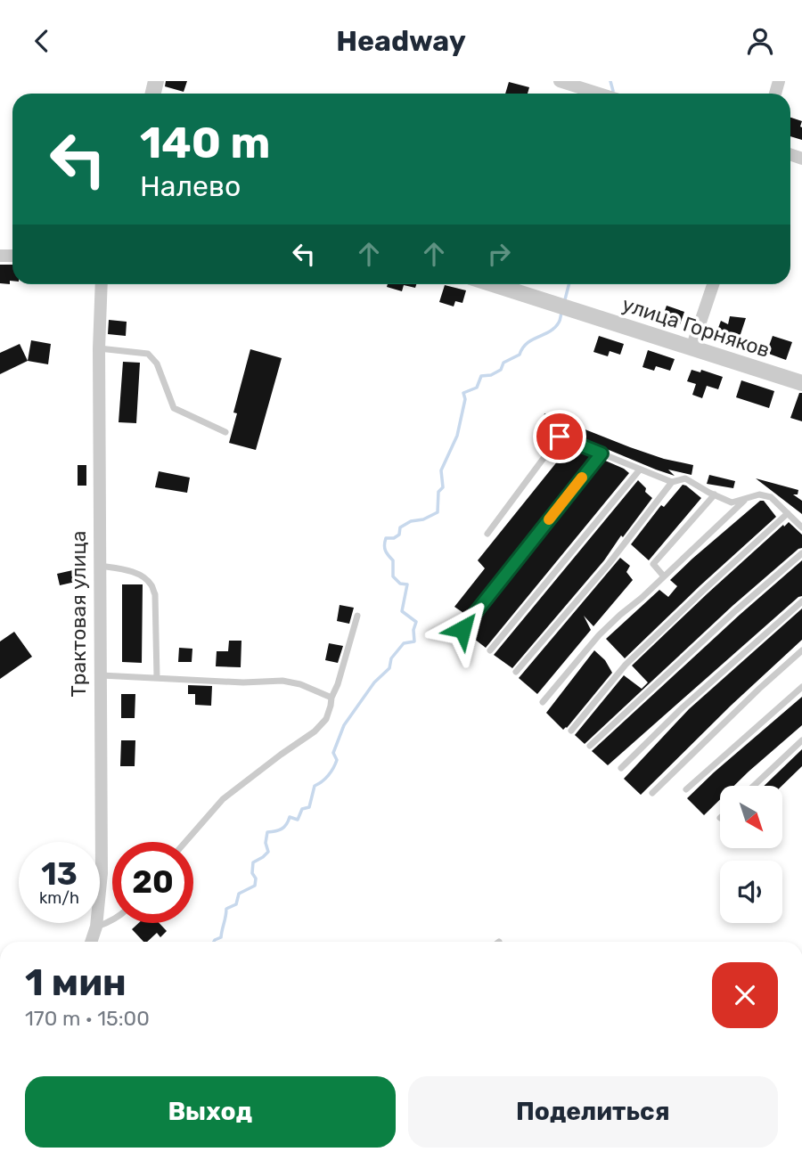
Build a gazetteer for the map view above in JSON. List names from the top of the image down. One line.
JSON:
{"streets":{"street":["улица Горняков","Трактовая улица"]},"north":"bottom right","page":{"header":"Headway","turn":["140 m","Налево"],"speed":"13 km/h","limit":"20","heading":["1 мин","170 m · 15:00"],"buttons":["Выход","Поделиться"]}}
